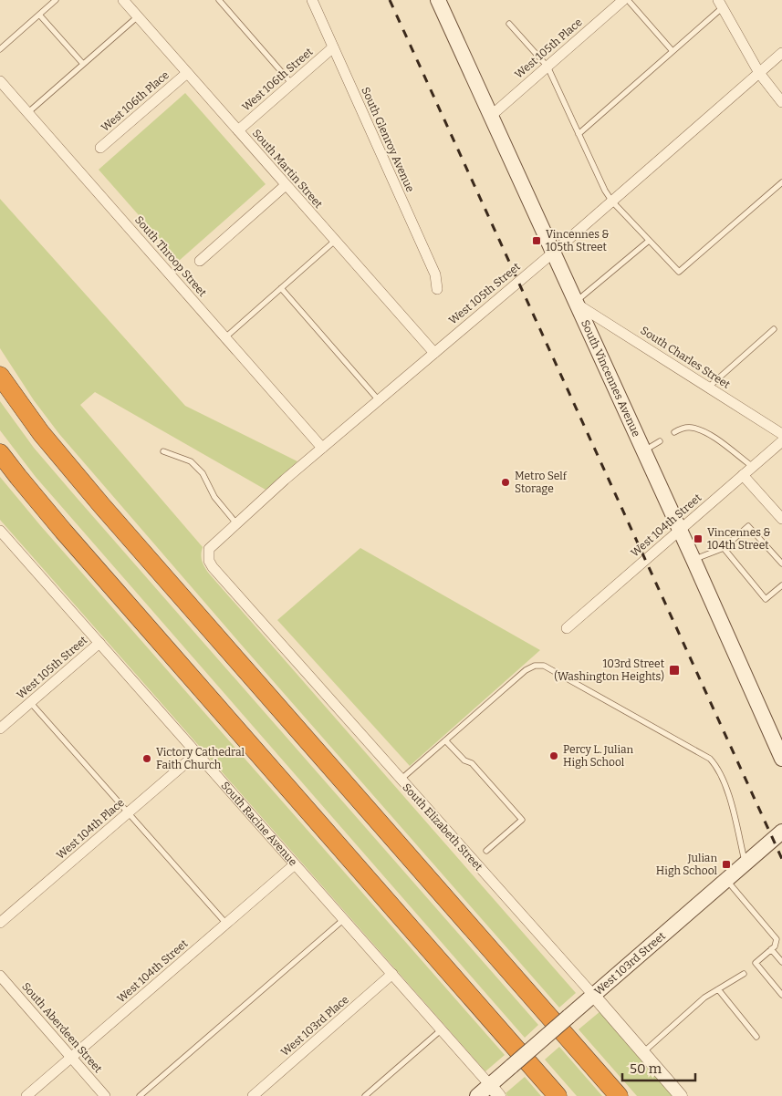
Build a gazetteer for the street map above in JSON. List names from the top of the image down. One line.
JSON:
{"streets":{"main road":["South Vincennes Avenue","West 103rd Street"],"street":["West 105th Place","West 106th Street","West 106th Place","South Glenroy Avenue","South Martin Street","South Throop Street","West 105th Street","South Charles Street","West 104th Street","South Racine Avenue","South Elizabeth Street","West 104th Place","West 103rd Place","South Aberdeen Street"]},"crossings":[["West 105th Place","South Vincennes Avenue"],["West 106th Street","South Glenroy Avenue"],["West 106th Street","South Martin Street"],["West 106th Place","South Martin Street"],["South Martin Street","West 105th Street"],["South Throop Street","West 105th Street"],["West 105th Street","South Vincennes Avenue"],["West 105th Street","South Racine Avenue"],["West 105th Street","South Elizabeth Street"],["South Charles Street","South Vincennes Avenue"],["South Vincennes Avenue","West 104th Street"],["West 104th Street","South Racine Avenue"],["West 104th Street","South Aberdeen Street"],["South Racine Avenue","West 104th Place"],["South Racine Avenue","West 103rd Street"],["South Racine Avenue","West 103rd Place"],["South Elizabeth Street","West 103rd Street"]],"places":{"transit":["Vincennes & 105th Street","Vincennes & 104th Street","103rd Street (Washington Heights)","Julian High School"],"other":["Metro Self Storage","Percy L. Julian High School","Victory Cathedral Faith Church"]},"scale_bar":"50 m"}
